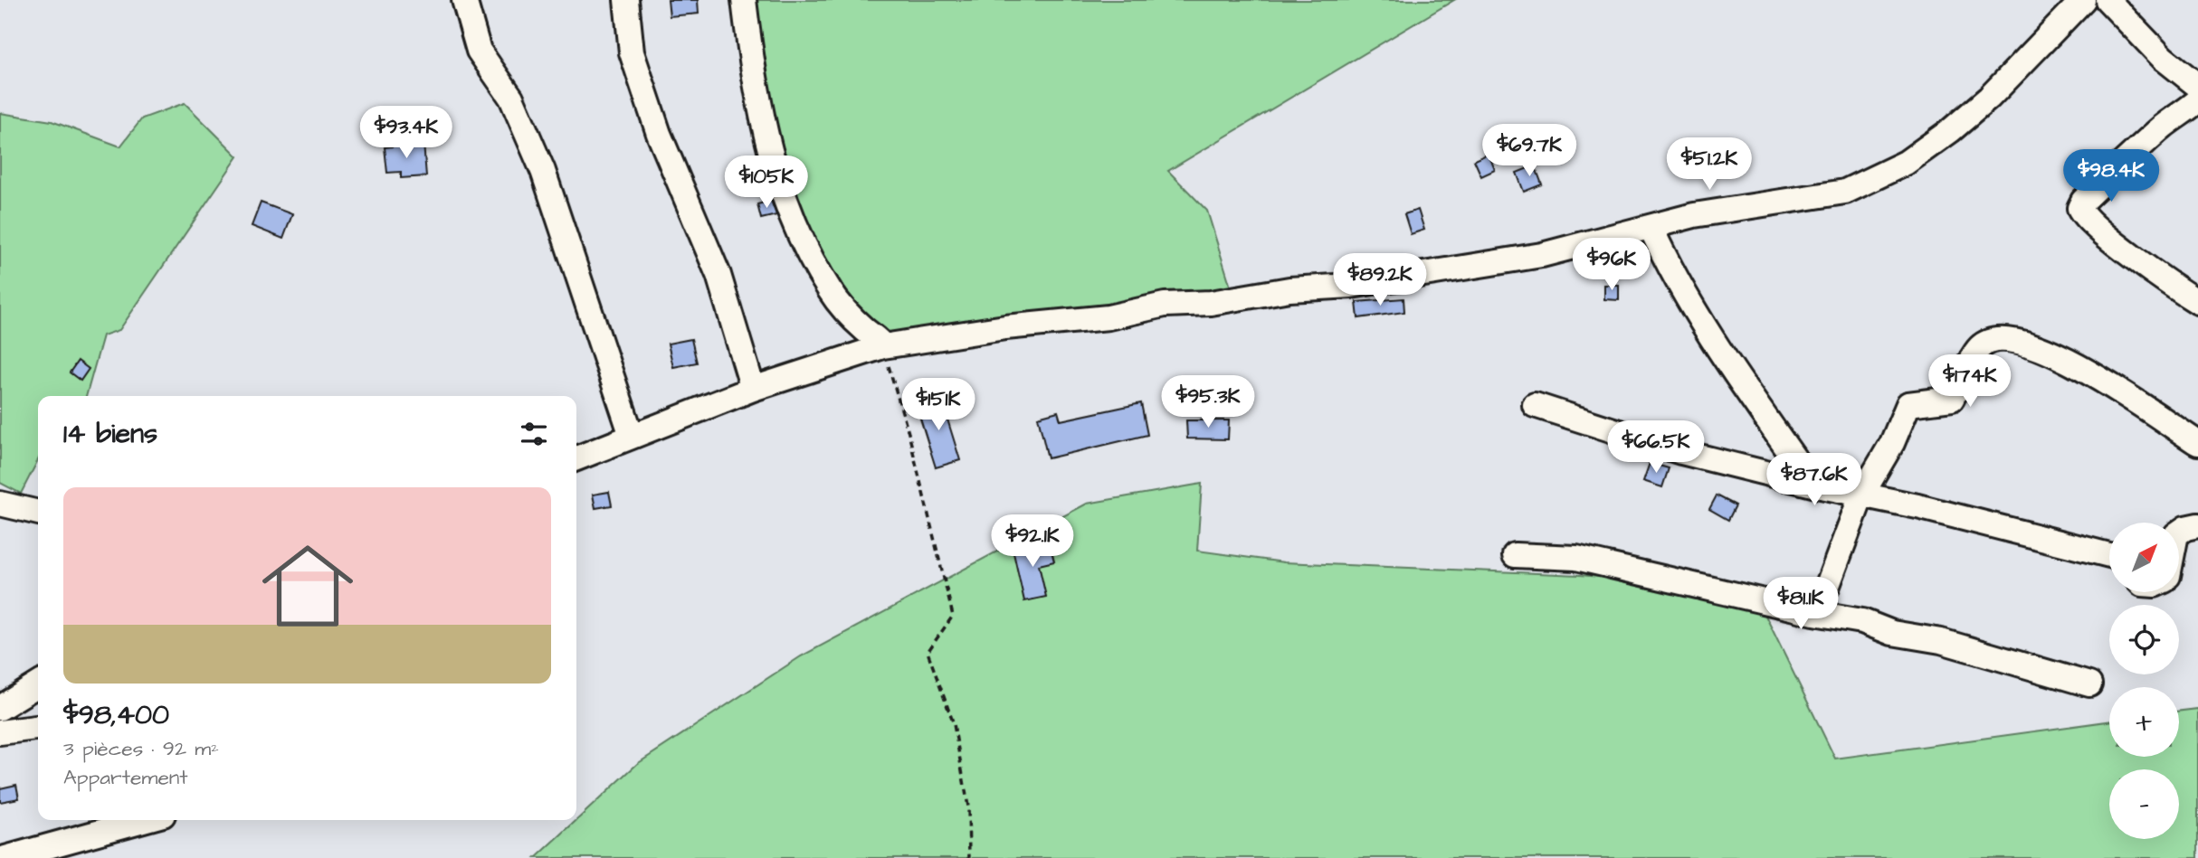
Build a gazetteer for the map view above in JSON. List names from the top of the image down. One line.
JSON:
{"north":"top right","page":{"price":["$93.4K","$69.7K","$51.2K","$98.4K","$105K","$96K","$89.2K","$174K","$95.3K","$151K","$66.5K","$87.6K","$92.1K","$81.1K"],"heading":"14 biens","list":[{"name":"$98,400","note":"3 pièces · 92 m² · Appartement"}],"map_buttons":["+","−"]}}
